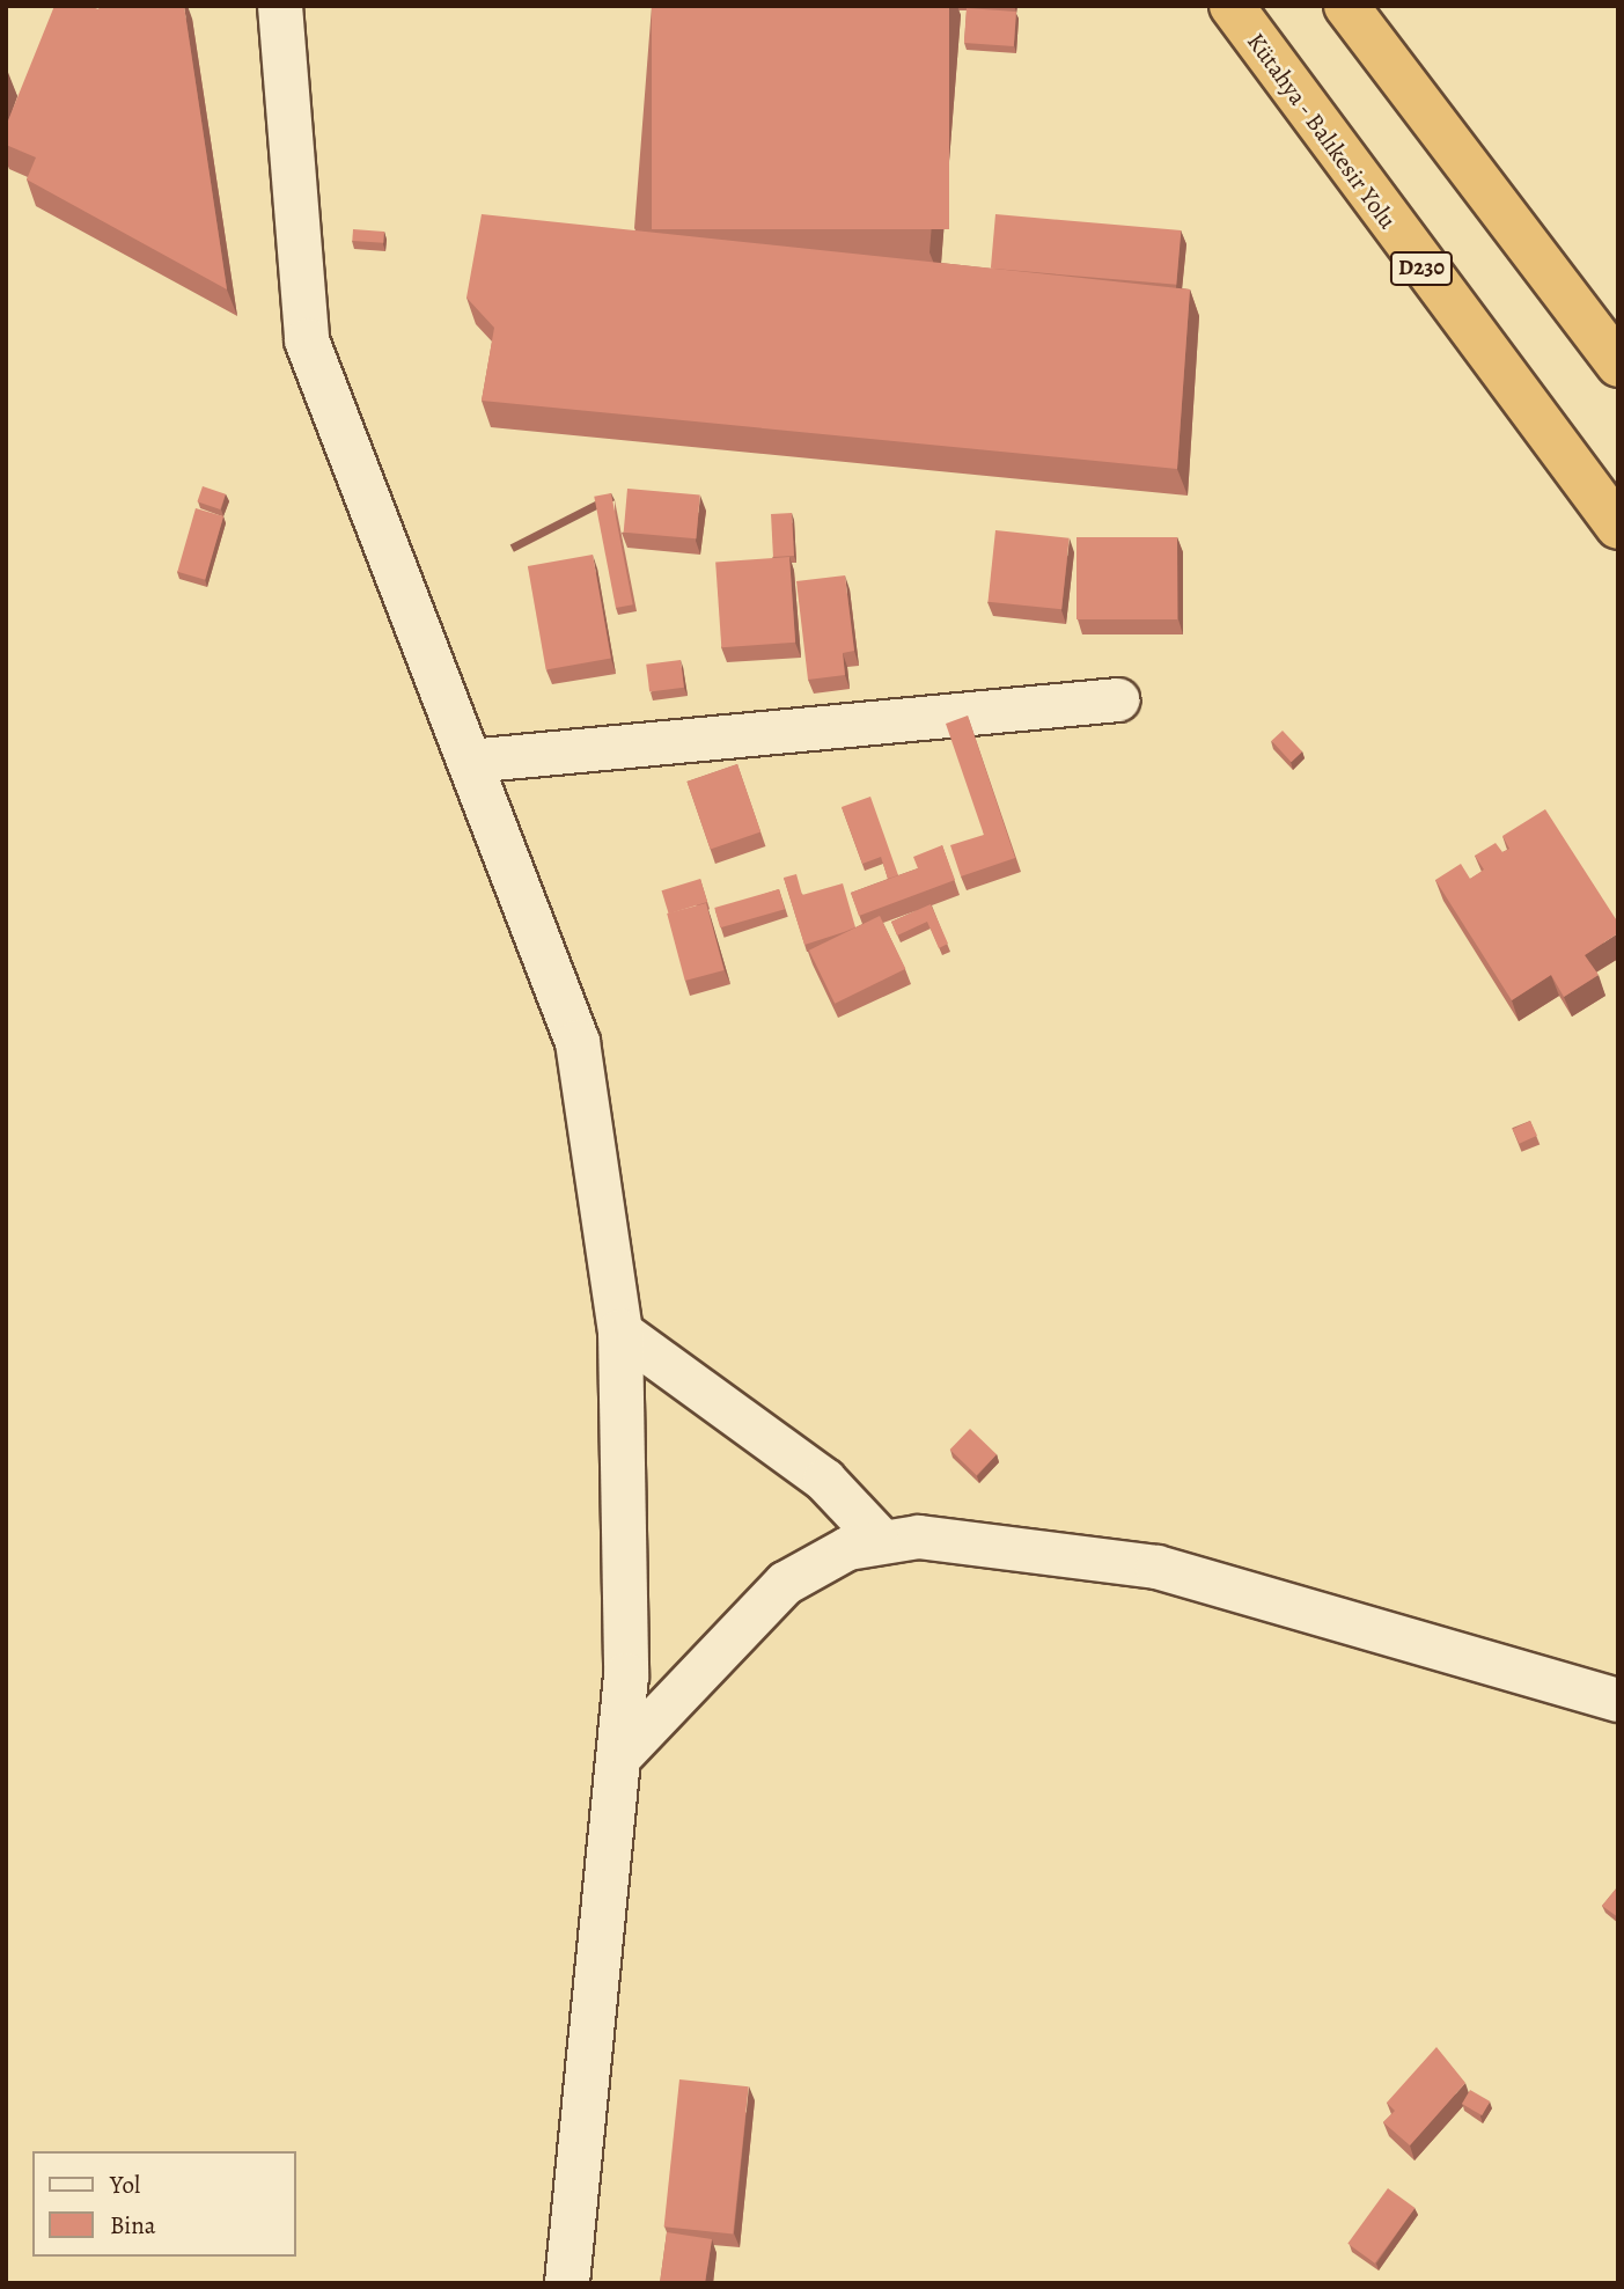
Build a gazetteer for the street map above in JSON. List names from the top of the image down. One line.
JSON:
{"streets":{"highway":["Kütahya - Balıkesir Yolu","D230"]},"legend":["Yol","Bina"]}
